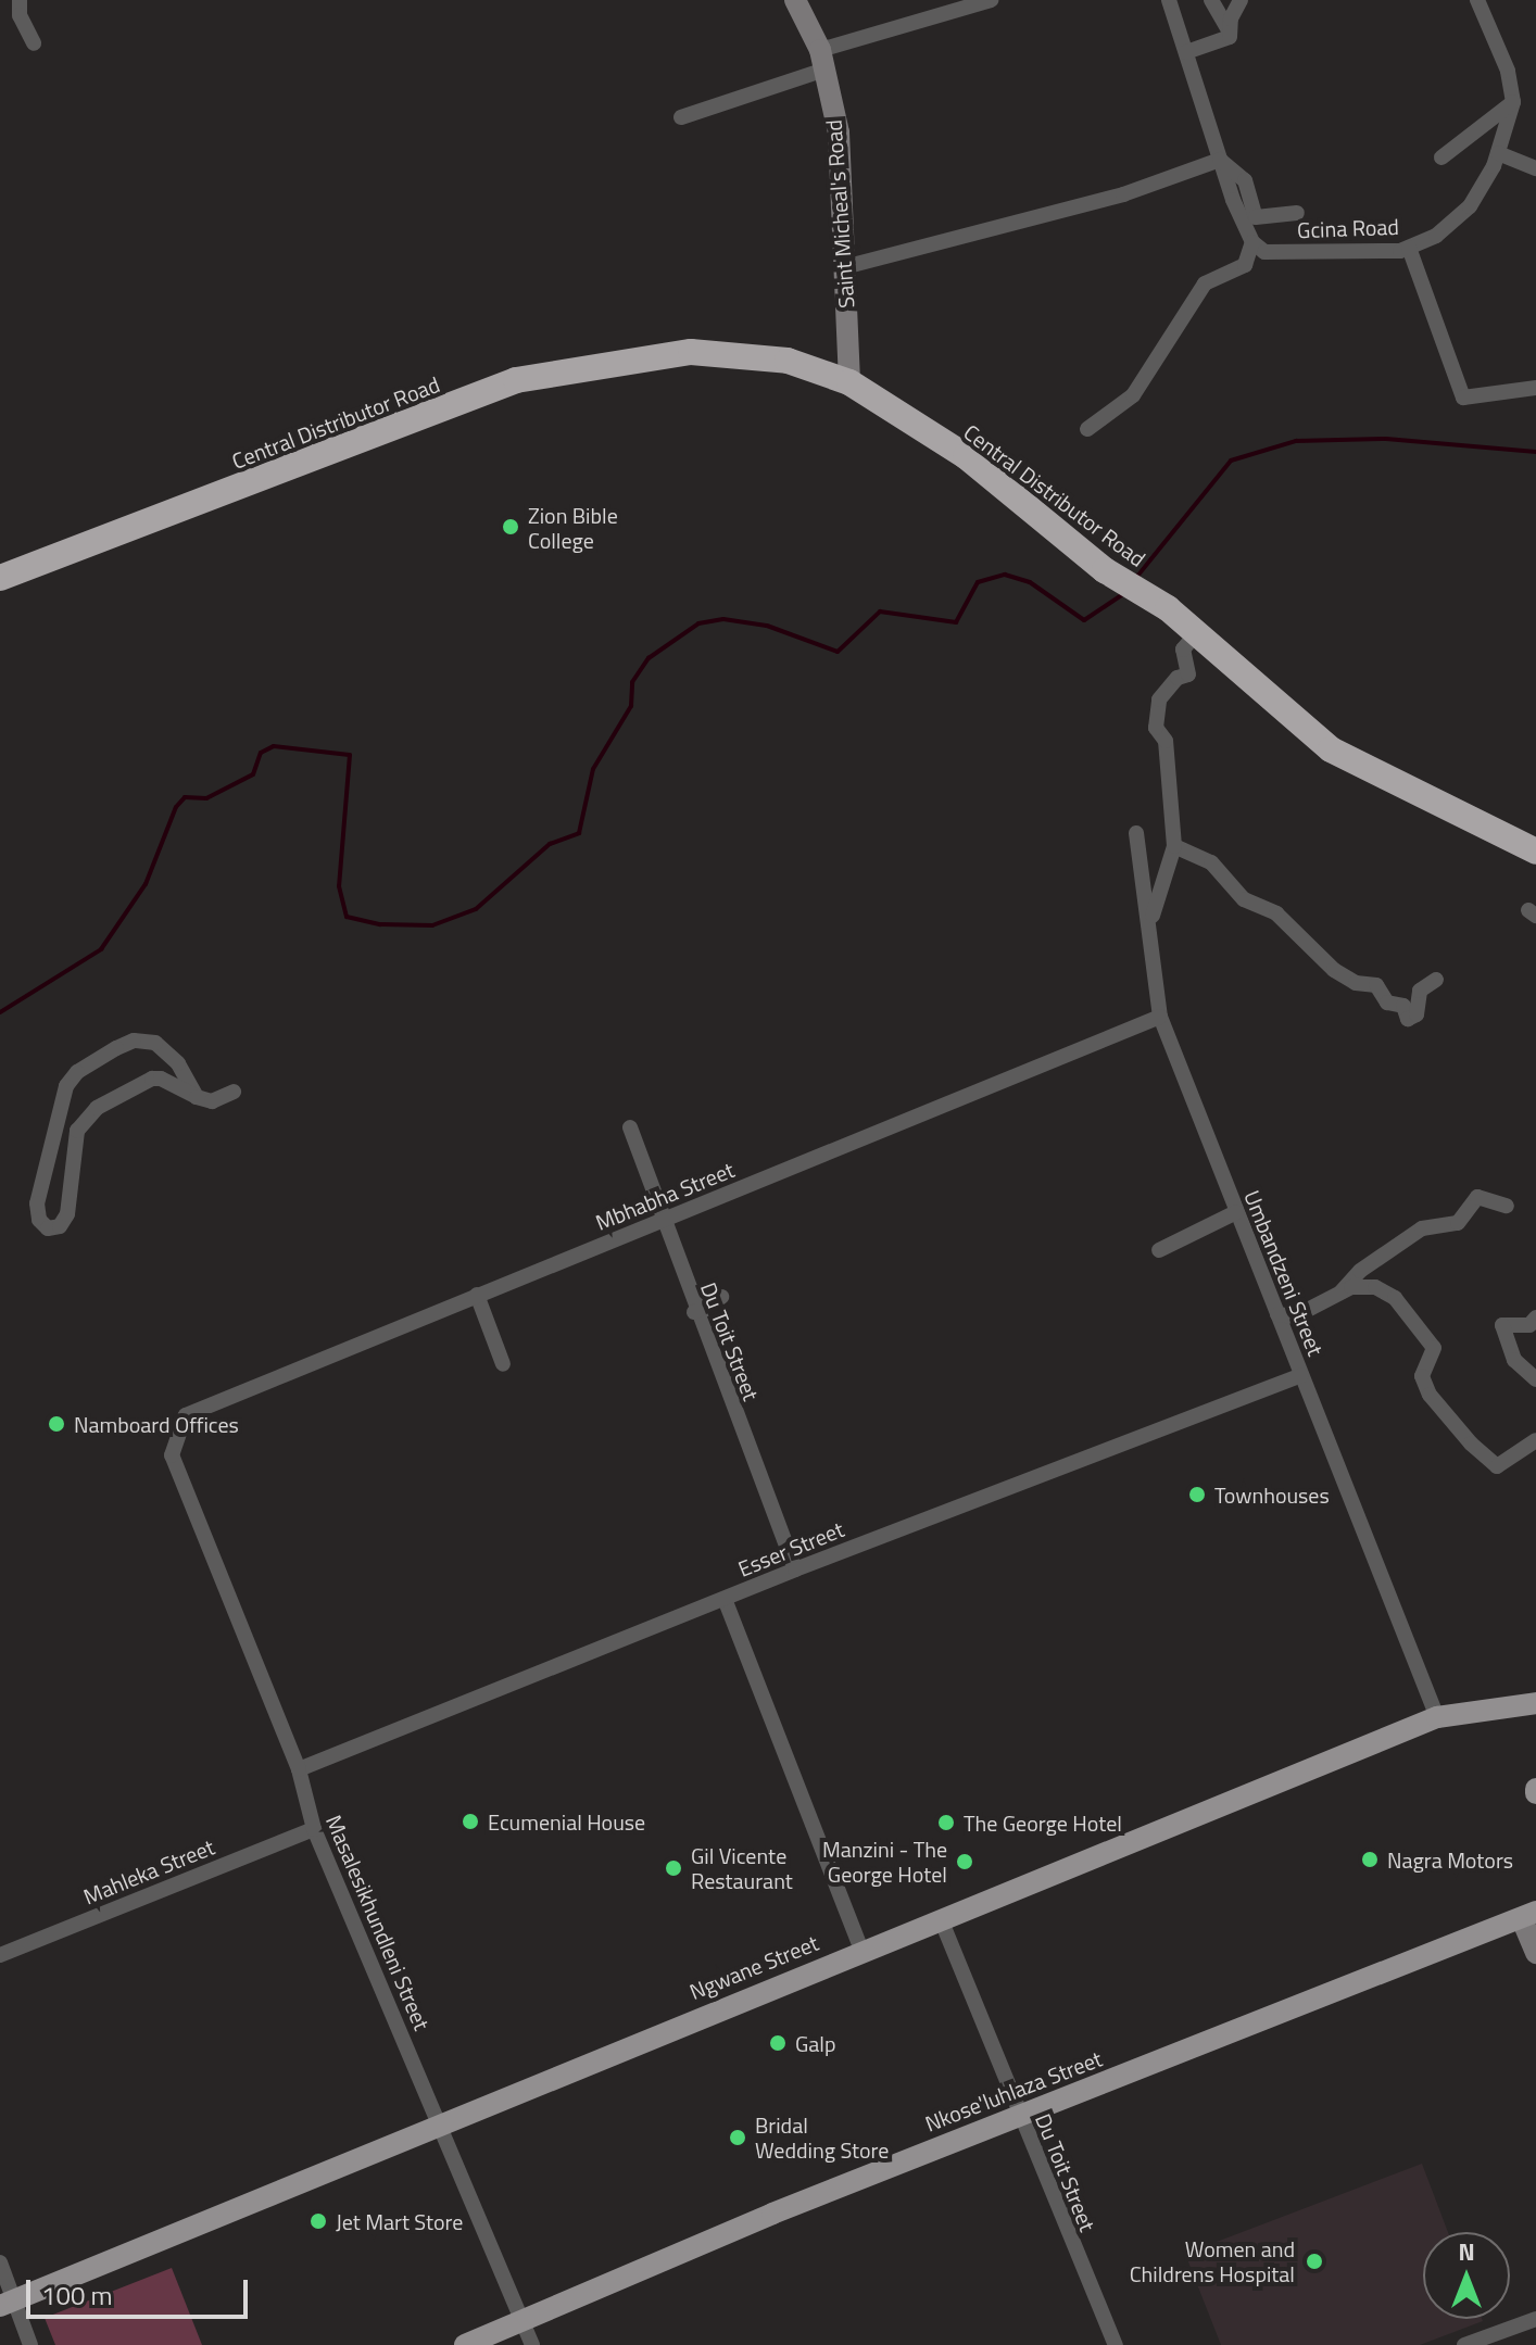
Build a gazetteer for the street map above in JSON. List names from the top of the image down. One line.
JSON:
{"streets":{"highway":["Central Distributor Road"],"main road":["Ngwane Street","Nkose'luhlaza Street"],"street":["Saint Micheal's Road","Gcina Road","Mbhabha Street","Umbandzeni Street","Du Toit Street","Esser Street","Mahleka Street","Masalesikhundleni Street"]},"crossings":[["Saint Micheal's Road","Central Distributor Road"],["Mbhabha Street","Umbandzeni Street"],["Mbhabha Street","Du Toit Street"],["Mbhabha Street","Masalesikhundleni Street"],["Umbandzeni Street","Esser Street"],["Umbandzeni Street","Ngwane Street"],["Du Toit Street","Esser Street"],["Du Toit Street","Ngwane Street"],["Du Toit Street","Nkose'luhlaza Street"],["Esser Street","Masalesikhundleni Street"],["Mahleka Street","Masalesikhundleni Street"],["Masalesikhundleni Street","Ngwane Street"],["Masalesikhundleni Street","Nkose'luhlaza Street"]],"places":["Zion Bible College","Namboard Offices","Townhouses","Ecumenial House","The George Hotel","Nagra Motors","Manzini - The George Hotel","Gil Vicente Restaurant","Galp","Bridal Wedding Store","Jet Mart Store","Women and Childrens Hospital"],"scale_bar":"100 m","north":"top"}
